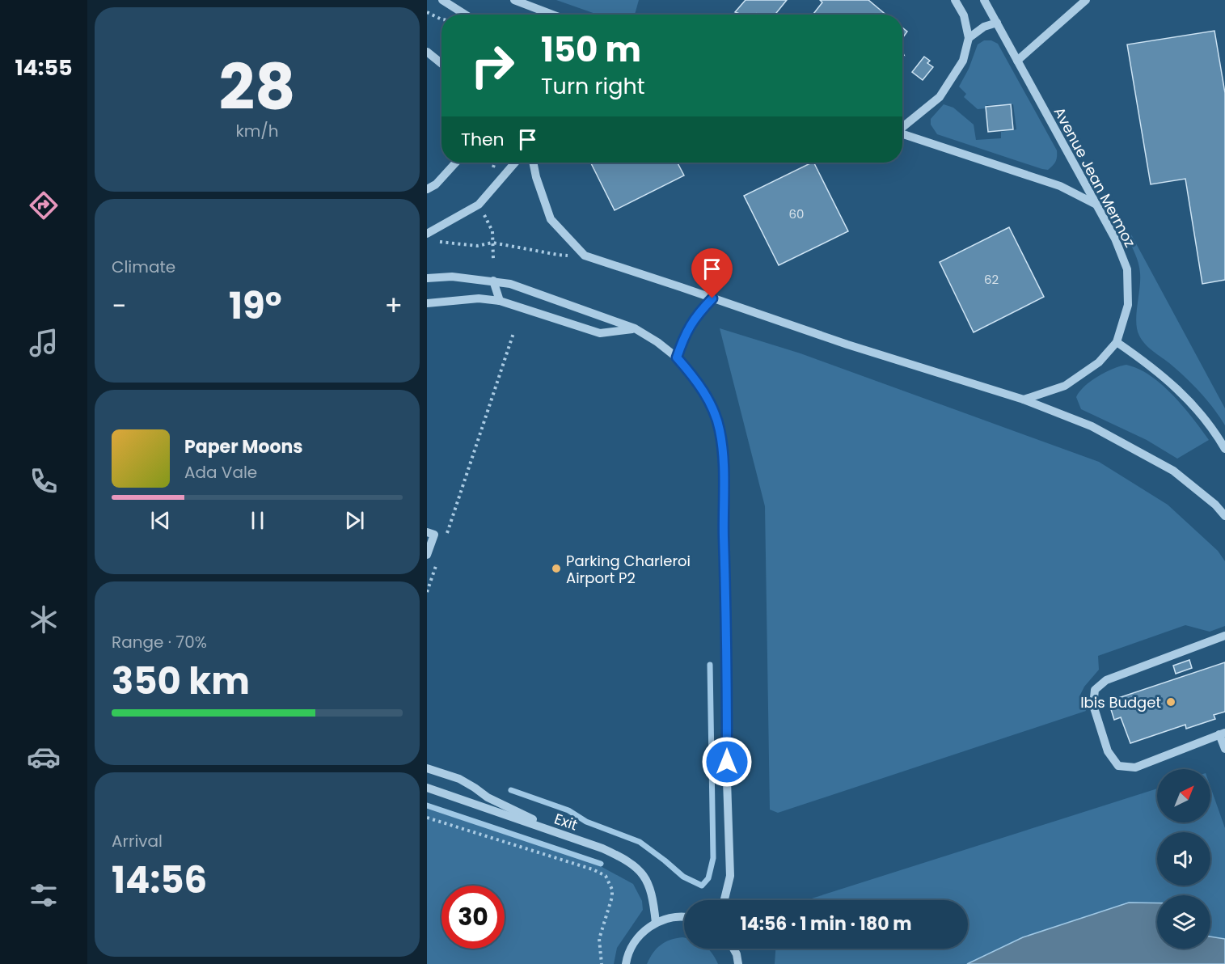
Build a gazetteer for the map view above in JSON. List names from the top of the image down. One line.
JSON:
{"streets":{"street":["Avenue Jean Mermoz","Exit"]},"places":["Parking Charleroi Airport P2","Ibis Budget"],"house_numbers":["60","62"],"north":"top right","page":{"tabs":"14:55","tile":[["28","km/h"],"Climate",["Range · 70%","350 km"],["Arrival","14:56"]],"turn":["150 m","Turn right"],"then":"Then","heat":["−","19°","+"],"song":["Paper Moons","Ada Vale"],"limit":"30","trip":"14:56 · 1 min · 180 m"}}
